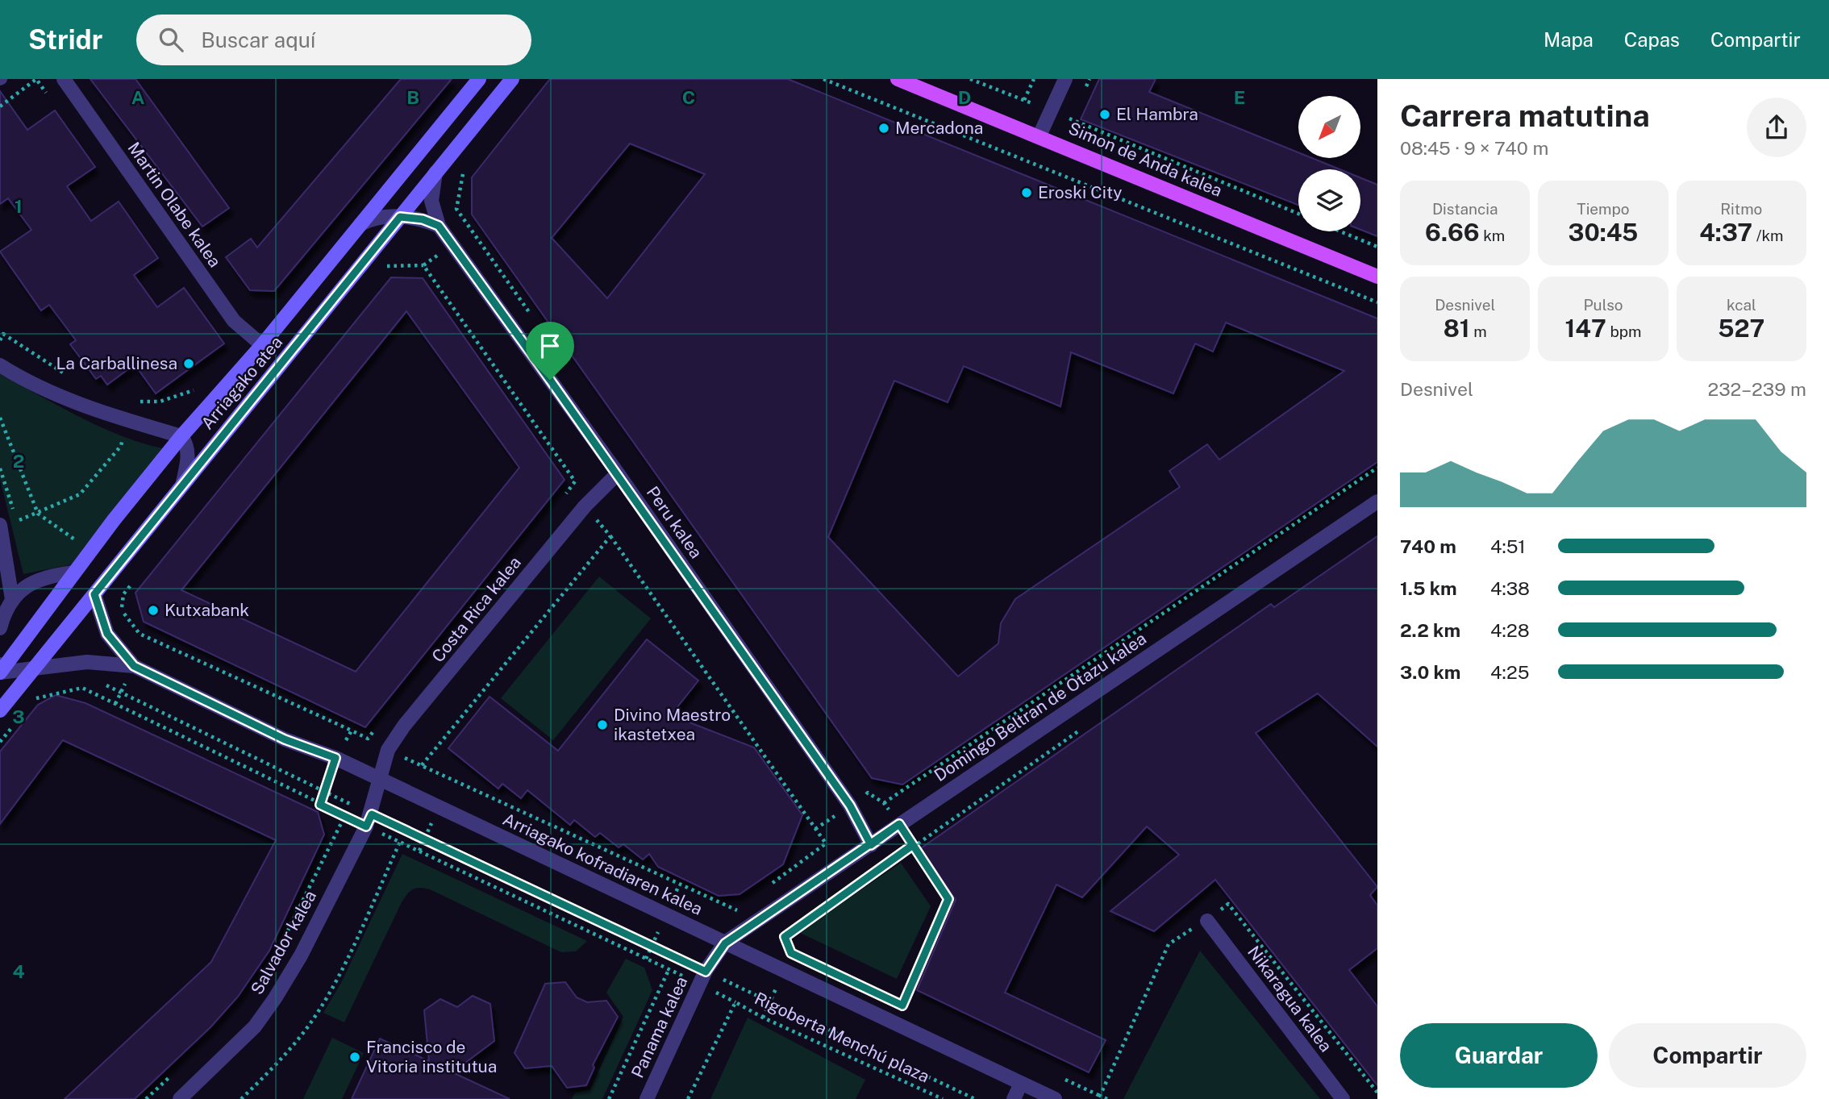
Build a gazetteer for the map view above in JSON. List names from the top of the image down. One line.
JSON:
{"streets":{"main road":["Simon de Anda kalea","Arriagako atea"],"street":["Martin Olabe kalea","Peru kalea","Costa Rica kalea","Domingo Beltran de Otazu kalea","Arriagako kofradiaren kalea","Salvador kalea","Nikaragua kalea","Panama kalea"],"path":["Rigoberta Menchú plaza"]},"crossings":[["Martin Olabe kalea","Arriagako atea"],["Arriagako atea","Peru kalea"],["Arriagako atea","Arriagako kofradiaren kalea"],["Peru kalea","Costa Rica kalea"],["Peru kalea","Domingo Beltran de Otazu kalea"],["Costa Rica kalea","Arriagako kofradiaren kalea"],["Costa Rica kalea","Salvador kalea"],["Domingo Beltran de Otazu kalea","Arriagako kofradiaren kalea"],["Domingo Beltran de Otazu kalea","Panama kalea"],["Arriagako kofradiaren kalea","Salvador kalea"],["Arriagako kofradiaren kalea","Panama kalea"]],"places":["El Hambra","Mercadona","Eroski City","La Carballinesa","Kutxabank","Divino Maestro ikastetxea","Francisco de Vitoria institutua"],"north":"bottom left","page":{"header":"Stridr","search":"Buscar aquí","nav":["Mapa","Capas","Compartir"],"heading":["Carrera matutina","08:45 · 9 × 740 m"],"stats":[["Distancia","6.66 km"],["Tiempo","30:45"],["Ritmo","4:37 /km"],["Desnivel","81 m"],["Pulso","147 bpm"],["kcal","527"]],"chart":["Desnivel","232–239 m"],"list":[{"name":"740 m","note":"4:51"},{"name":"1.5 km","note":"4:38"},{"name":"2.2 km","note":"4:28"},{"name":"3.0 km","note":"4:25"}],"buttons":["Guardar","Compartir"]},"grid":{"columns":["A","B","C","D","E"],"rows":["1","2","3","4"]}}
